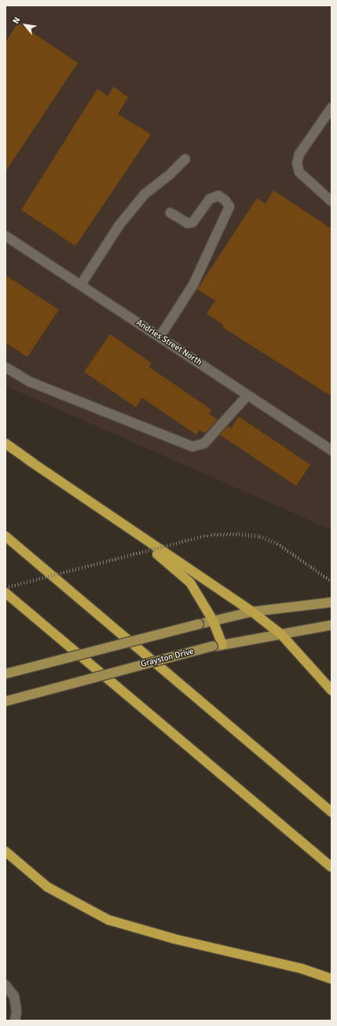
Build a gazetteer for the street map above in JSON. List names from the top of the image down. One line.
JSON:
{"streets":{"main road":["Grayston Drive"],"street":["Andries Street North"]},"north":"top left"}
